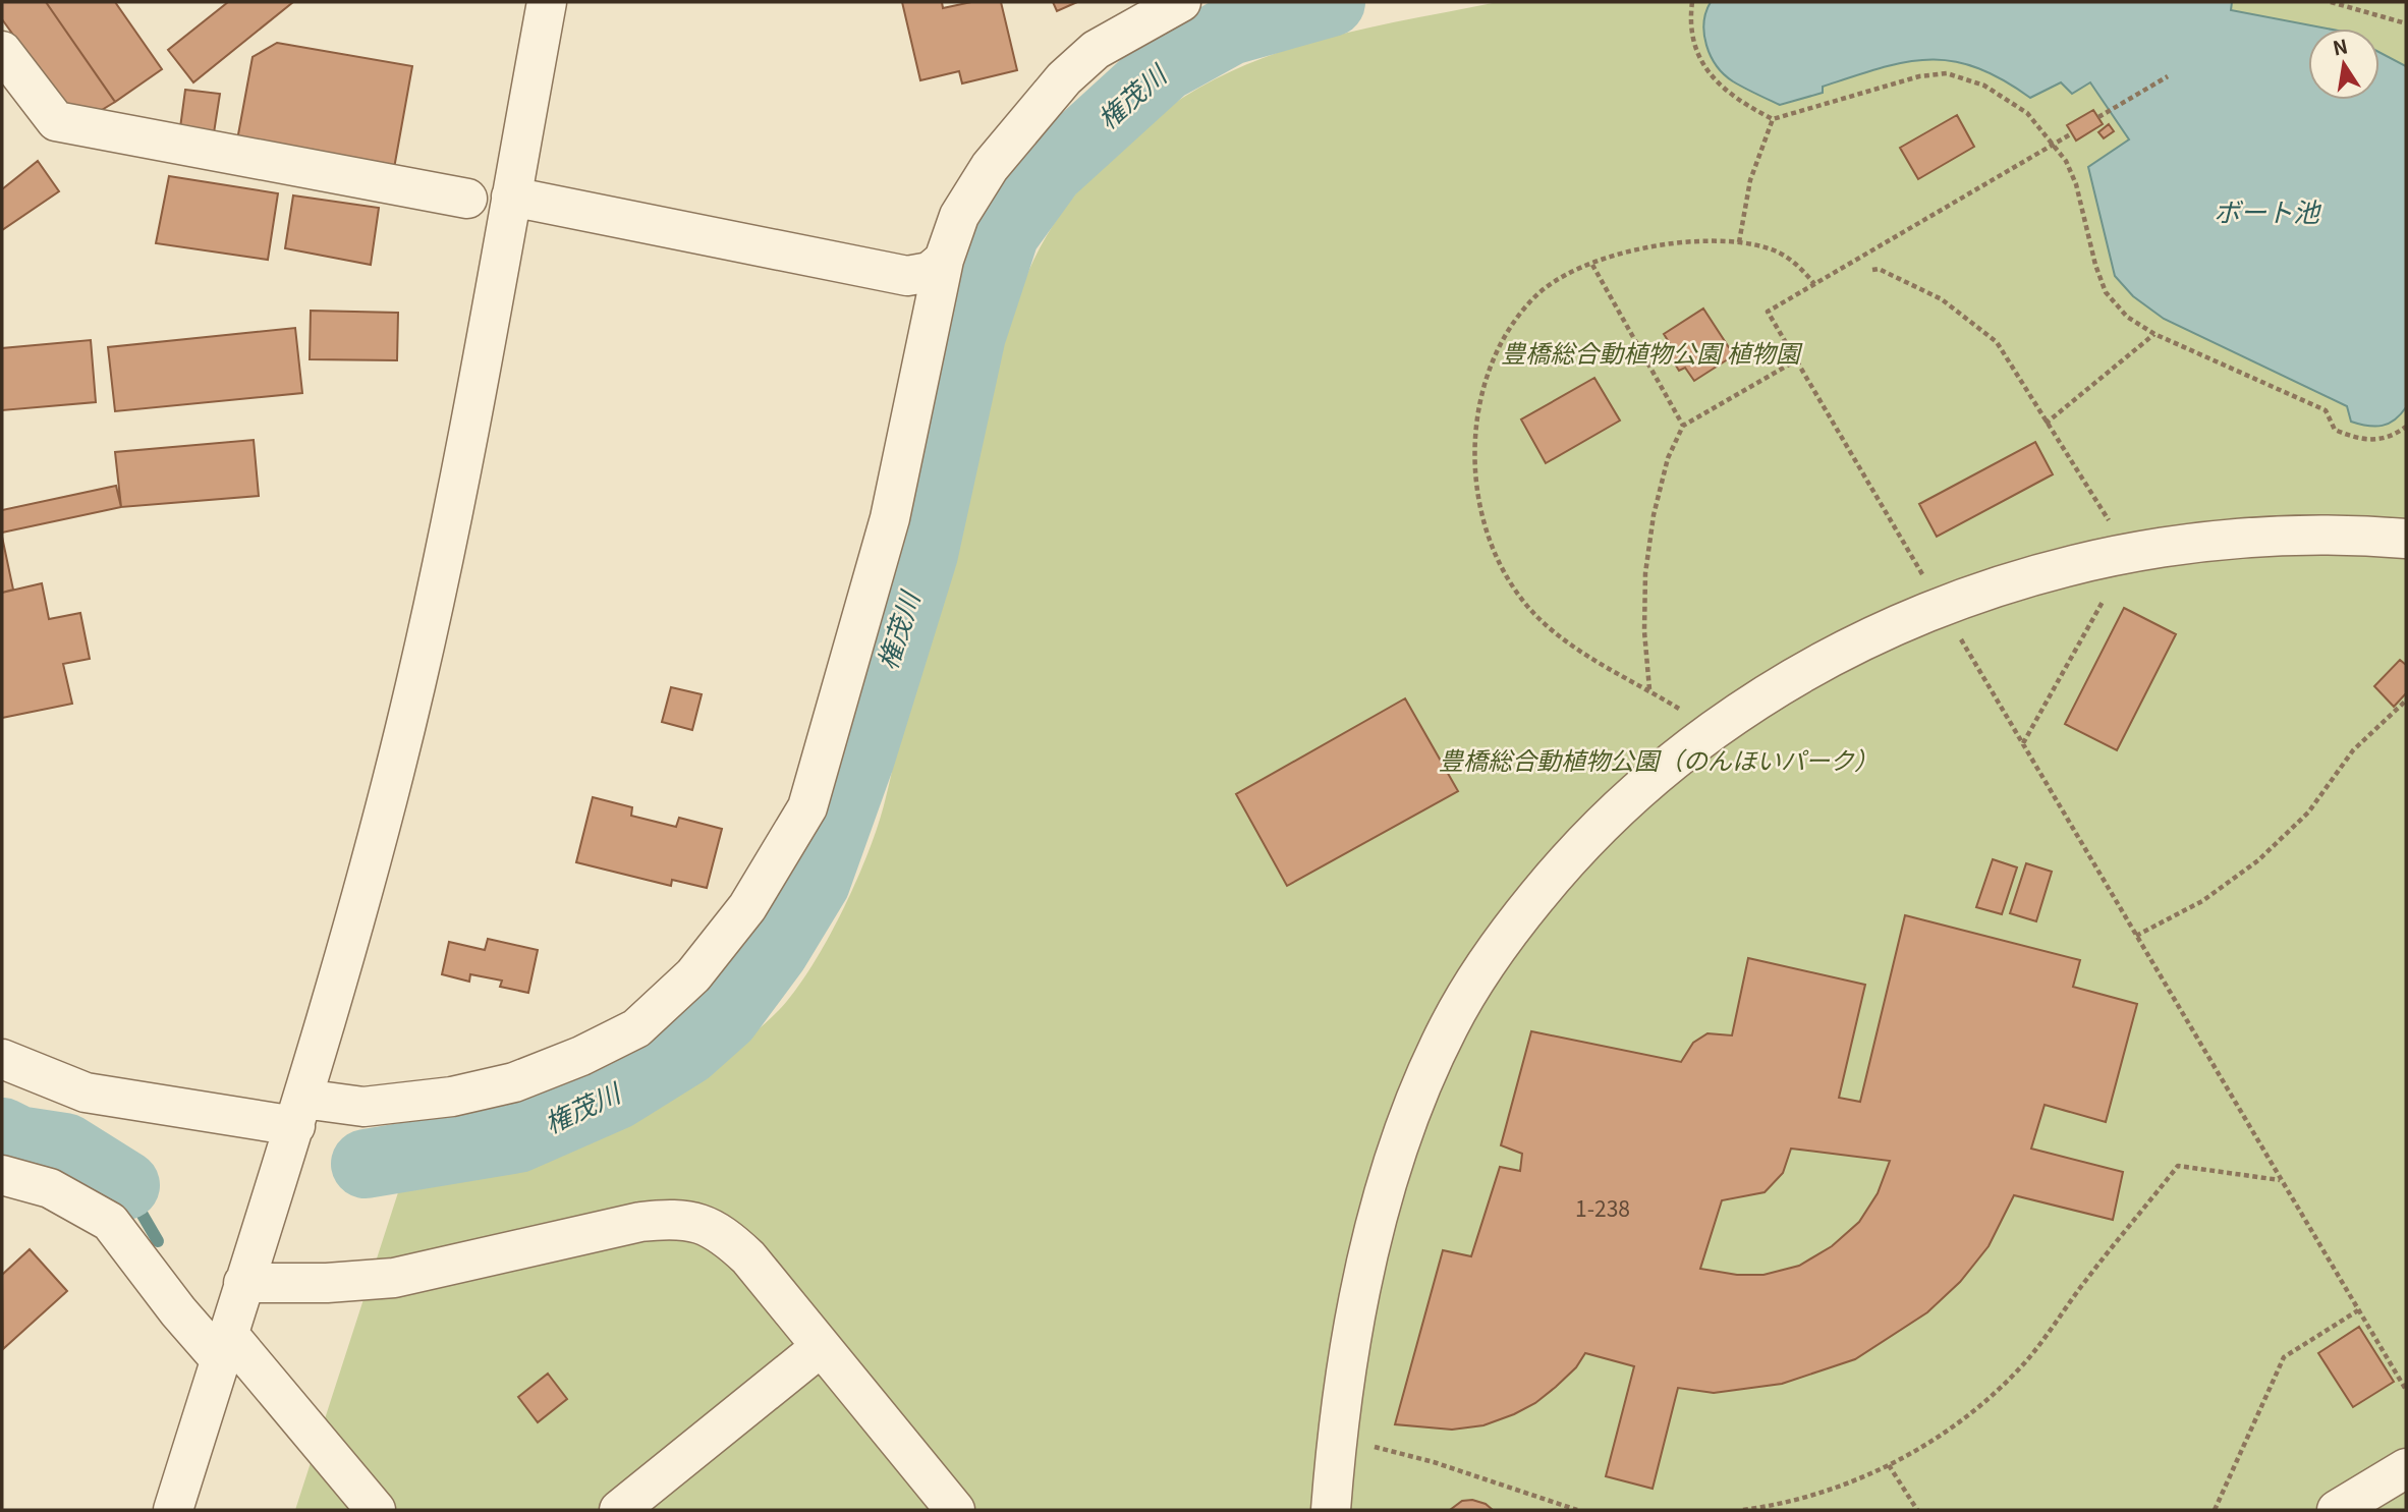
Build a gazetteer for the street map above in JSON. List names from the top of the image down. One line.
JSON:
{"water":["権茂川","ボート池"],"parks":["豊橋総合動植物公園 植物園","豊橋総合動植物公園（のんほいパーク）"],"house_numbers":["1-238"],"north":"top"}
